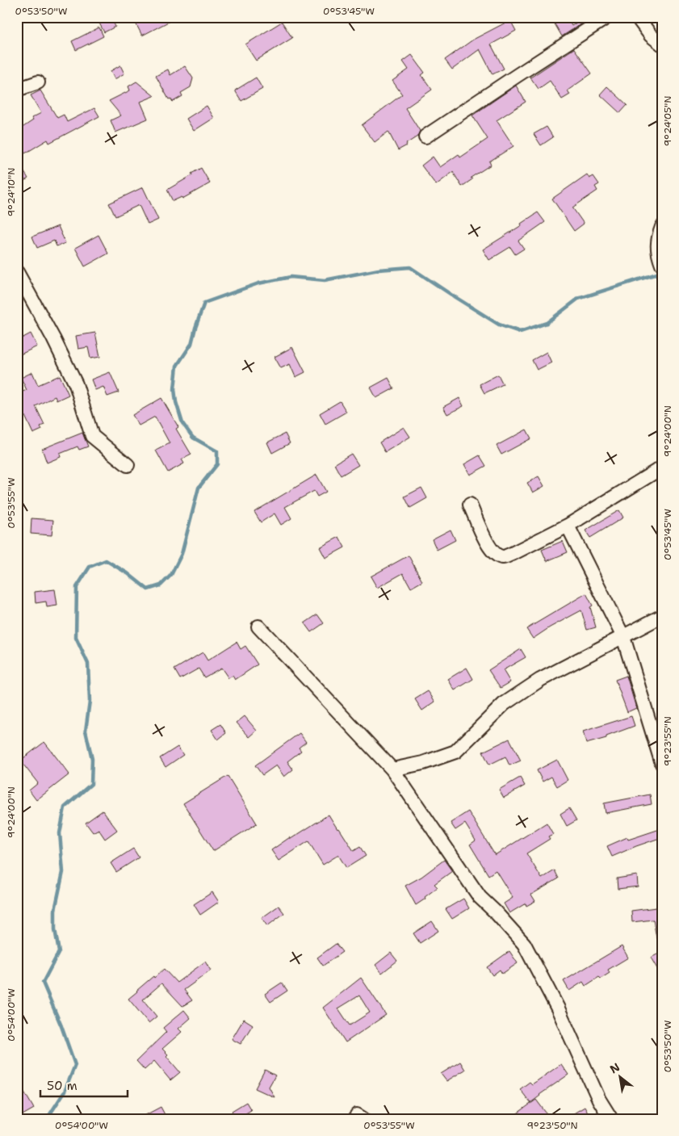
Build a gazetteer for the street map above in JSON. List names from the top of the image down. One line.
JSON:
{"scale_bar":"50 m","north":"top left","coordinates":["0°53'50\"W","0°53'45\"W","9°24'05\"N","9°24'10\"N","9°24'00\"N","0°53'55\"W","9°23'55\"N","0°54'00\"W","9°23'50\"N"]}
